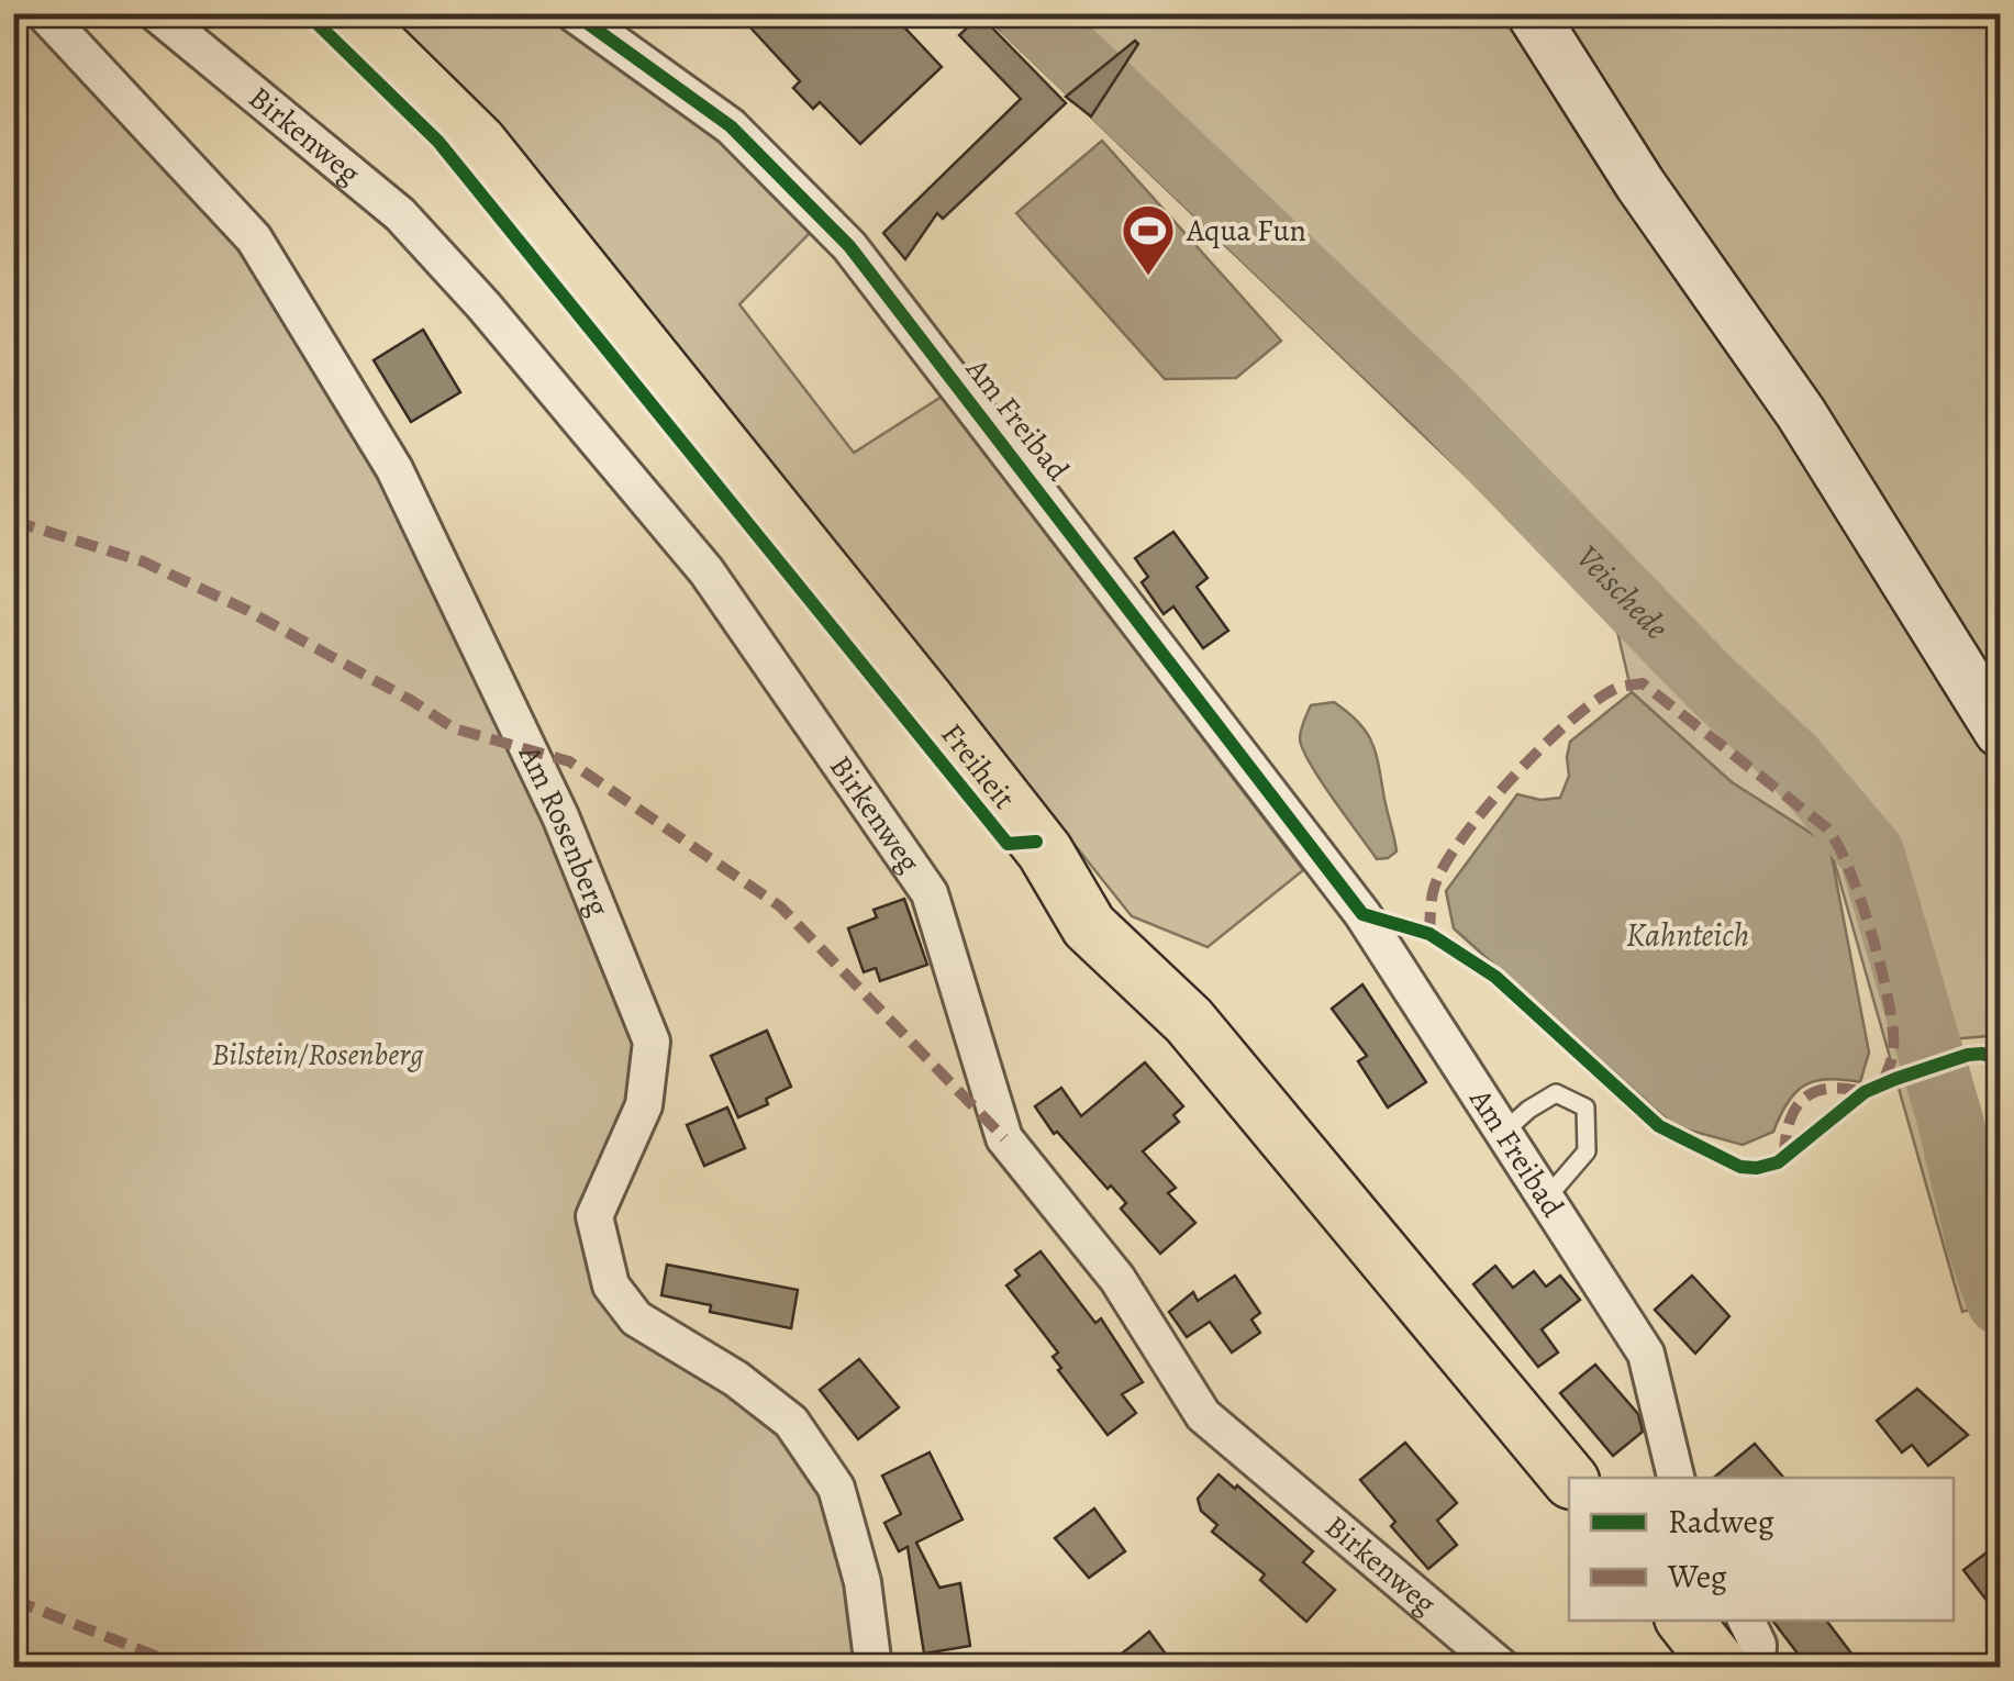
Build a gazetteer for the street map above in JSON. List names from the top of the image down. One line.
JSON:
{"streets":{"main road":["Freiheit"],"street":["Birkenweg","Am Freibad","Am Rosenberg"]},"water":["Veischede","Kahnteich"],"parks":["Bilstein/Rosenberg"],"places":{"sports":["Aqua Fun"]},"legend":["Radweg","Weg"]}
